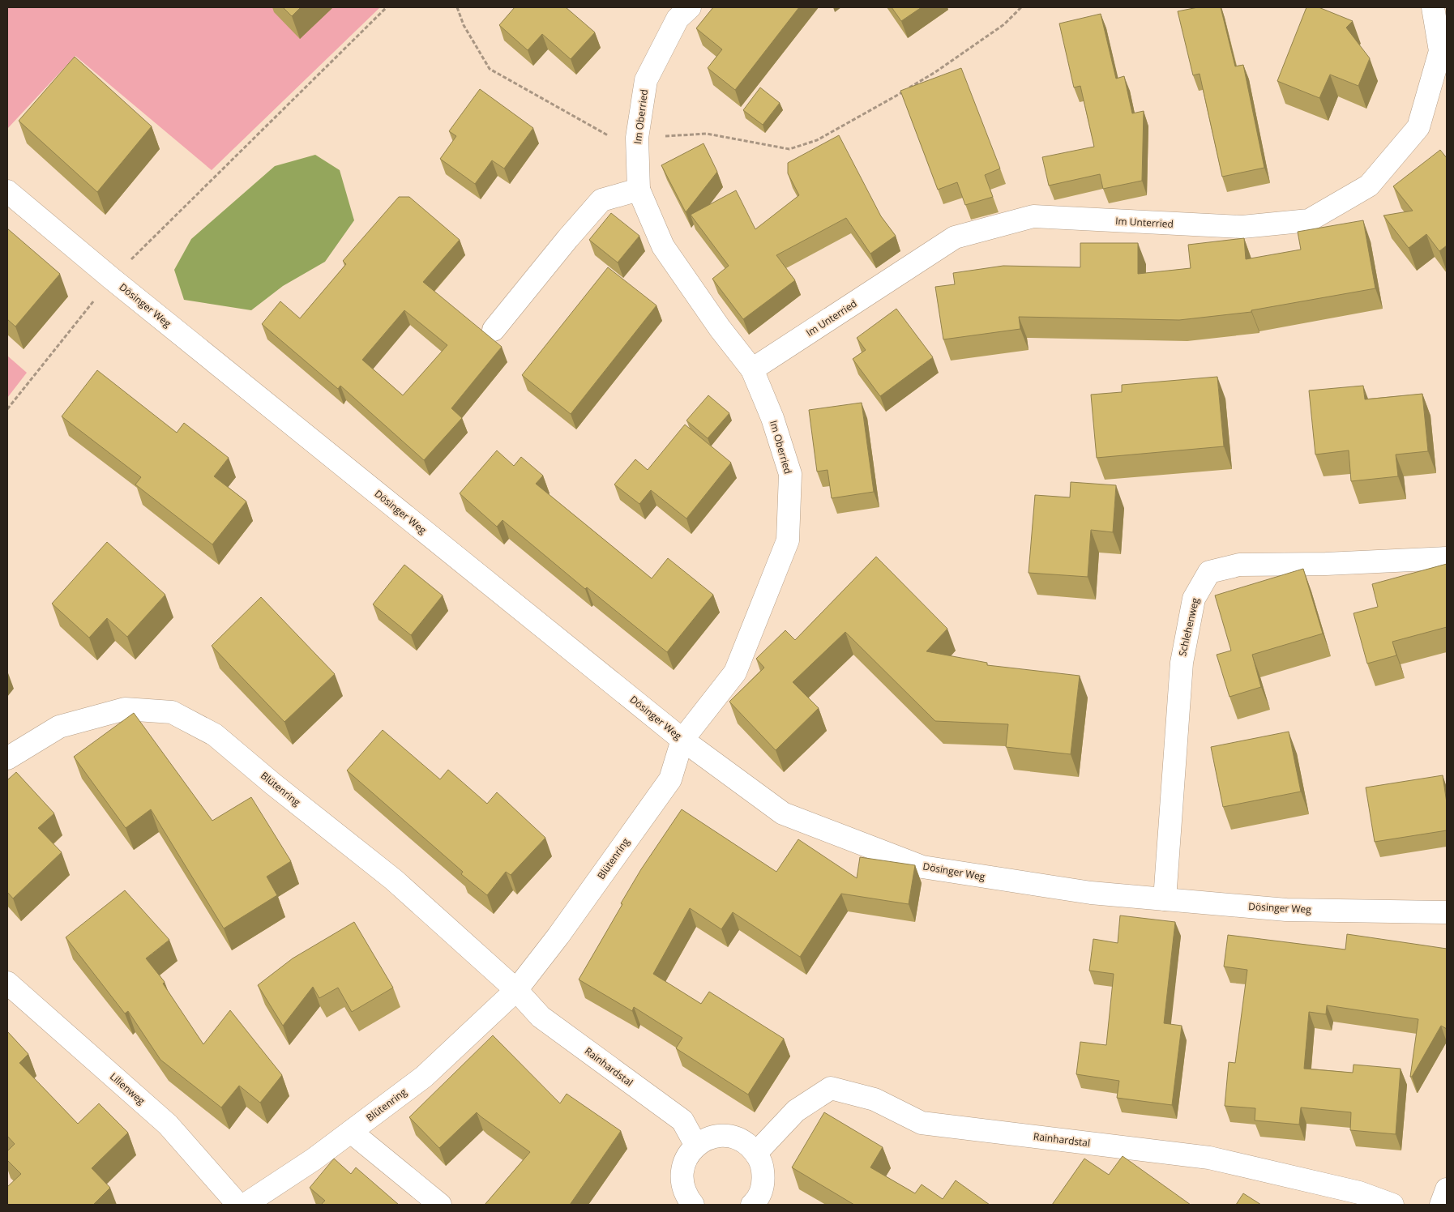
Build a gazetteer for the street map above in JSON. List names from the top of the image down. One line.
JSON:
{"streets":{"street":["Im Oberried","Im Unterried","Dösinger Weg","Schlehenweg","Blütenring","Rainhardstal","Lilienweg"]},"crossings":[["Im Oberried","Im Unterried"],["Im Oberried","Dösinger Weg"],["Im Oberried","Blütenring"],["Dösinger Weg","Schlehenweg"],["Dösinger Weg","Blütenring"],["Blütenring","Rainhardstal"]]}
